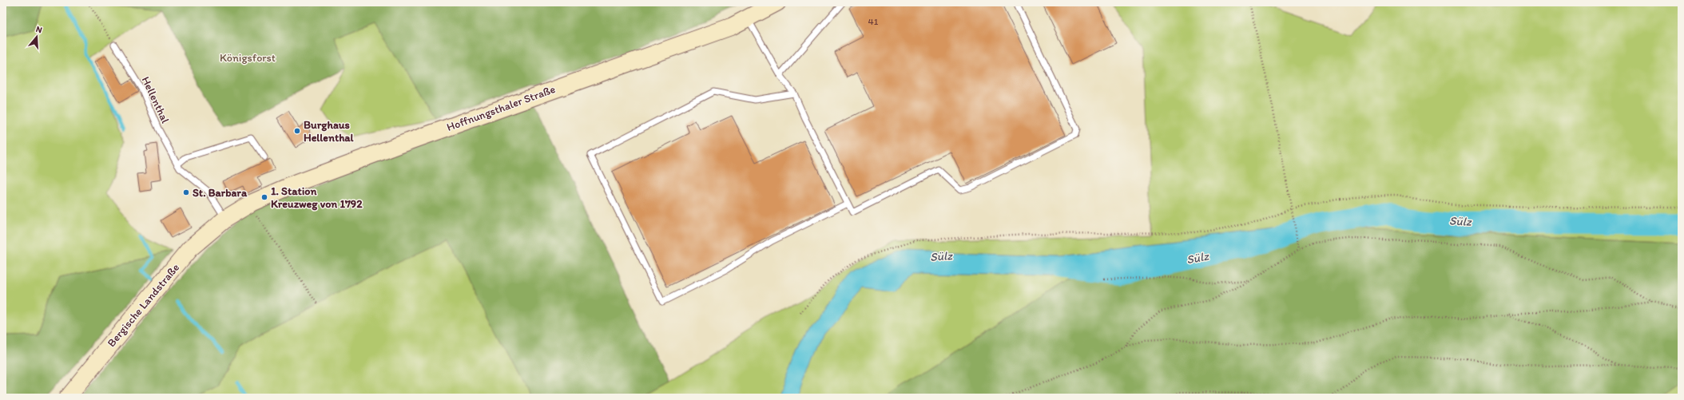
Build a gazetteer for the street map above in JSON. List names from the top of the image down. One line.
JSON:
{"streets":{"main road":["Hoffnungsthaler Straße","Bergische Landstraße"],"lane":["Hellenthal"]},"crossings":[["Hellenthal","Hoffnungsthaler Straße"],["Hellenthal","Bergische Landstraße"],["Hoffnungsthaler Straße","Bergische Landstraße"]],"water":["Sülz"],"parks":["Königsforst"],"places":["Burghaus Hellenthal","St. Barbara","1. Station Kreuzweg von 1792"],"house_numbers":["41"],"north":"top"}
